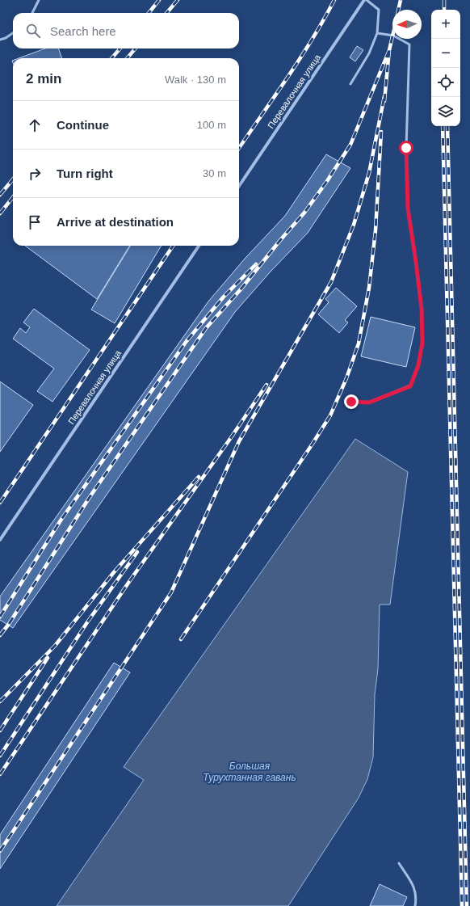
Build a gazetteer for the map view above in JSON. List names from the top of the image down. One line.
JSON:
{"streets":{"street":["Перевалочная улица"]},"water":["Большая Турухтанная гавань"],"north":"left","page":{"map_buttons":["+","−"],"search":"Search here","heading":["2 min","Walk · 130 m"],"list":[["Continue","100 m"],["Turn right","30 m"],"Arrive at destination"]}}
